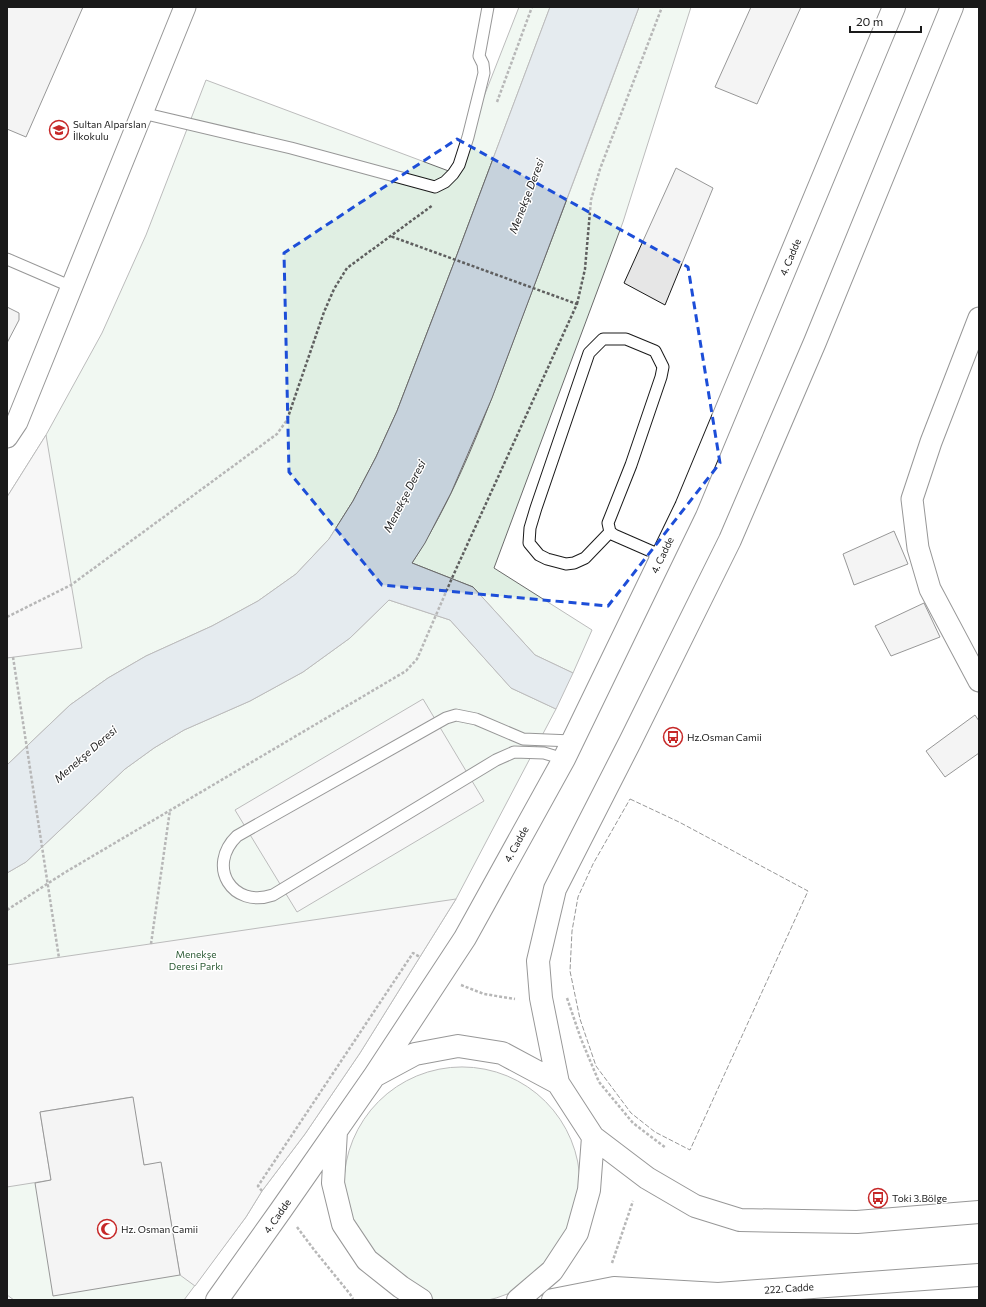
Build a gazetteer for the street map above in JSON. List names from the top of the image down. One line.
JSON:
{"streets":{"main road":["4. Cadde","222. Cadde"]},"water":["Menekşe Deresi"],"parks":["Menekşe Deresi Parkı"],"places":{"school or university":["Sultan Alparslan İlkokulu"],"bus stop":["Hz.Osman Camii","Toki 3.Bölge"],"mosque":["Hz. Osman Camii"]},"scale_bar":"20 m"}
